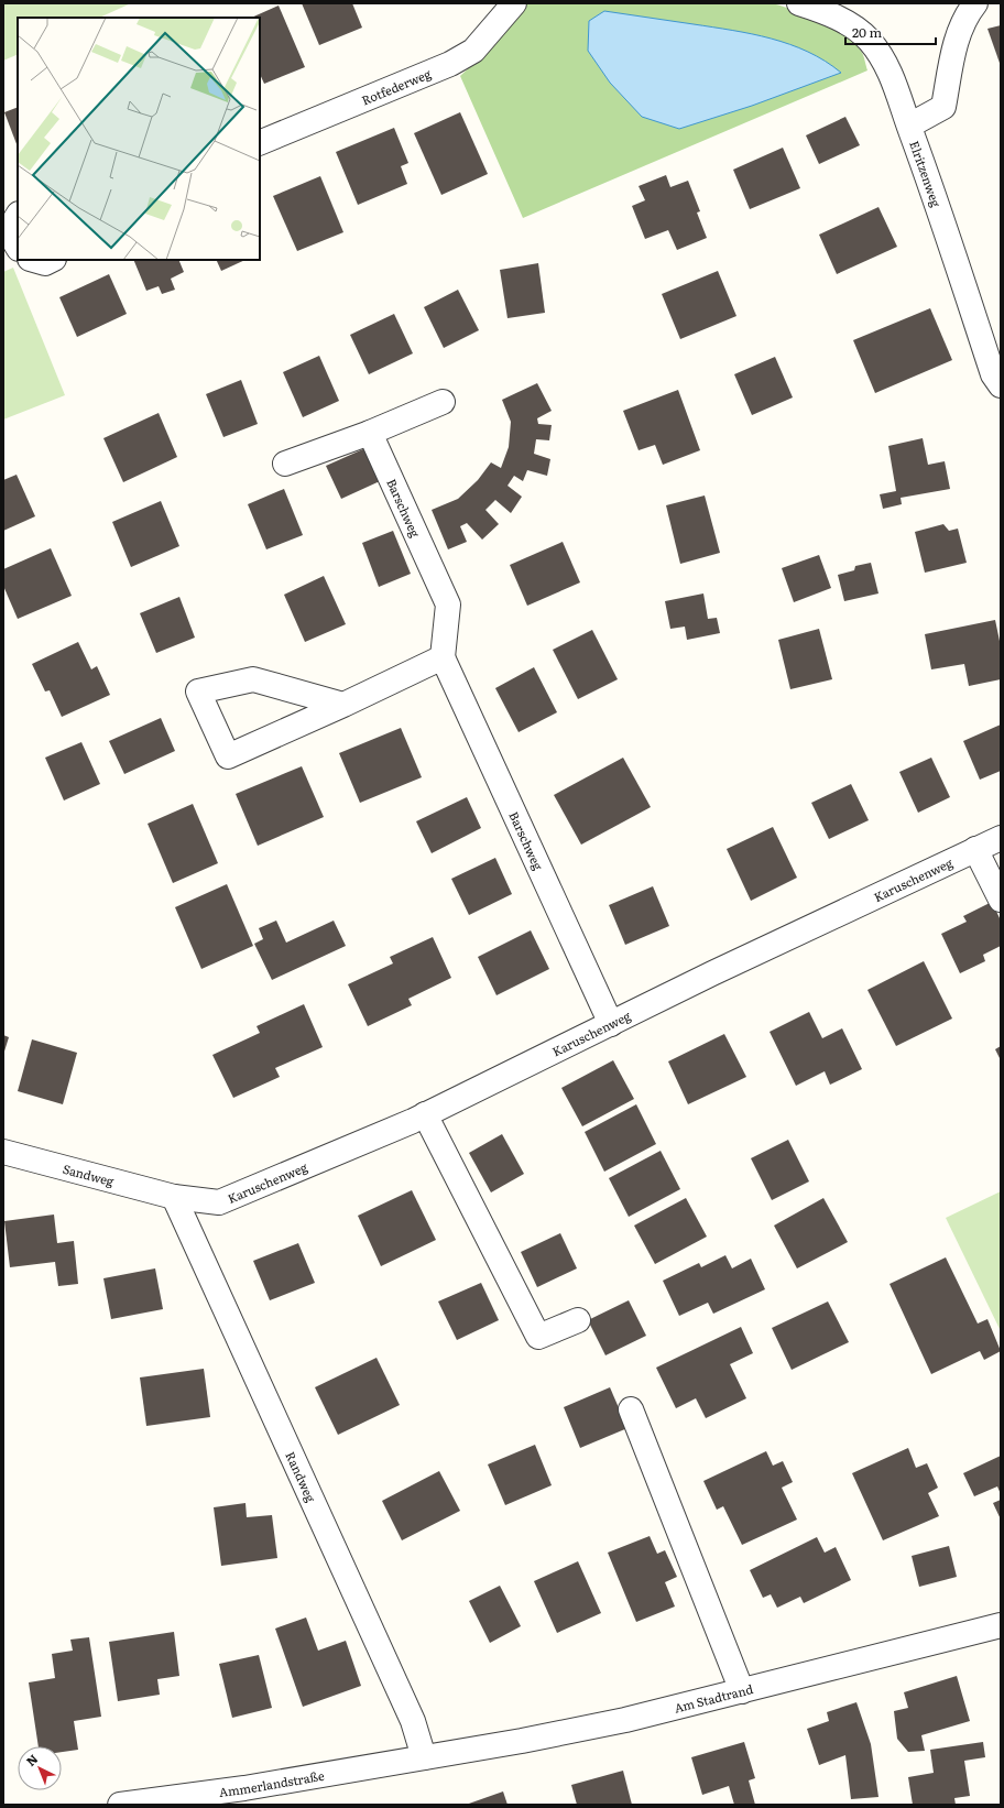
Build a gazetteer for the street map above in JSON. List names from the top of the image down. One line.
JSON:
{"streets":{"street":["Rotfederweg","Elritzenweg","Barschweg","Karuschenweg","Sandweg","Randweg","Am Stadtrand","Ammerlandstraße"]},"crossings":[["Barschweg","Karuschenweg"],["Karuschenweg","Sandweg"],["Karuschenweg","Randweg"],["Sandweg","Randweg"],["Randweg","Am Stadtrand"],["Randweg","Ammerlandstraße"],["Am Stadtrand","Ammerlandstraße"]],"scale_bar":"20 m","north":"top left"}
